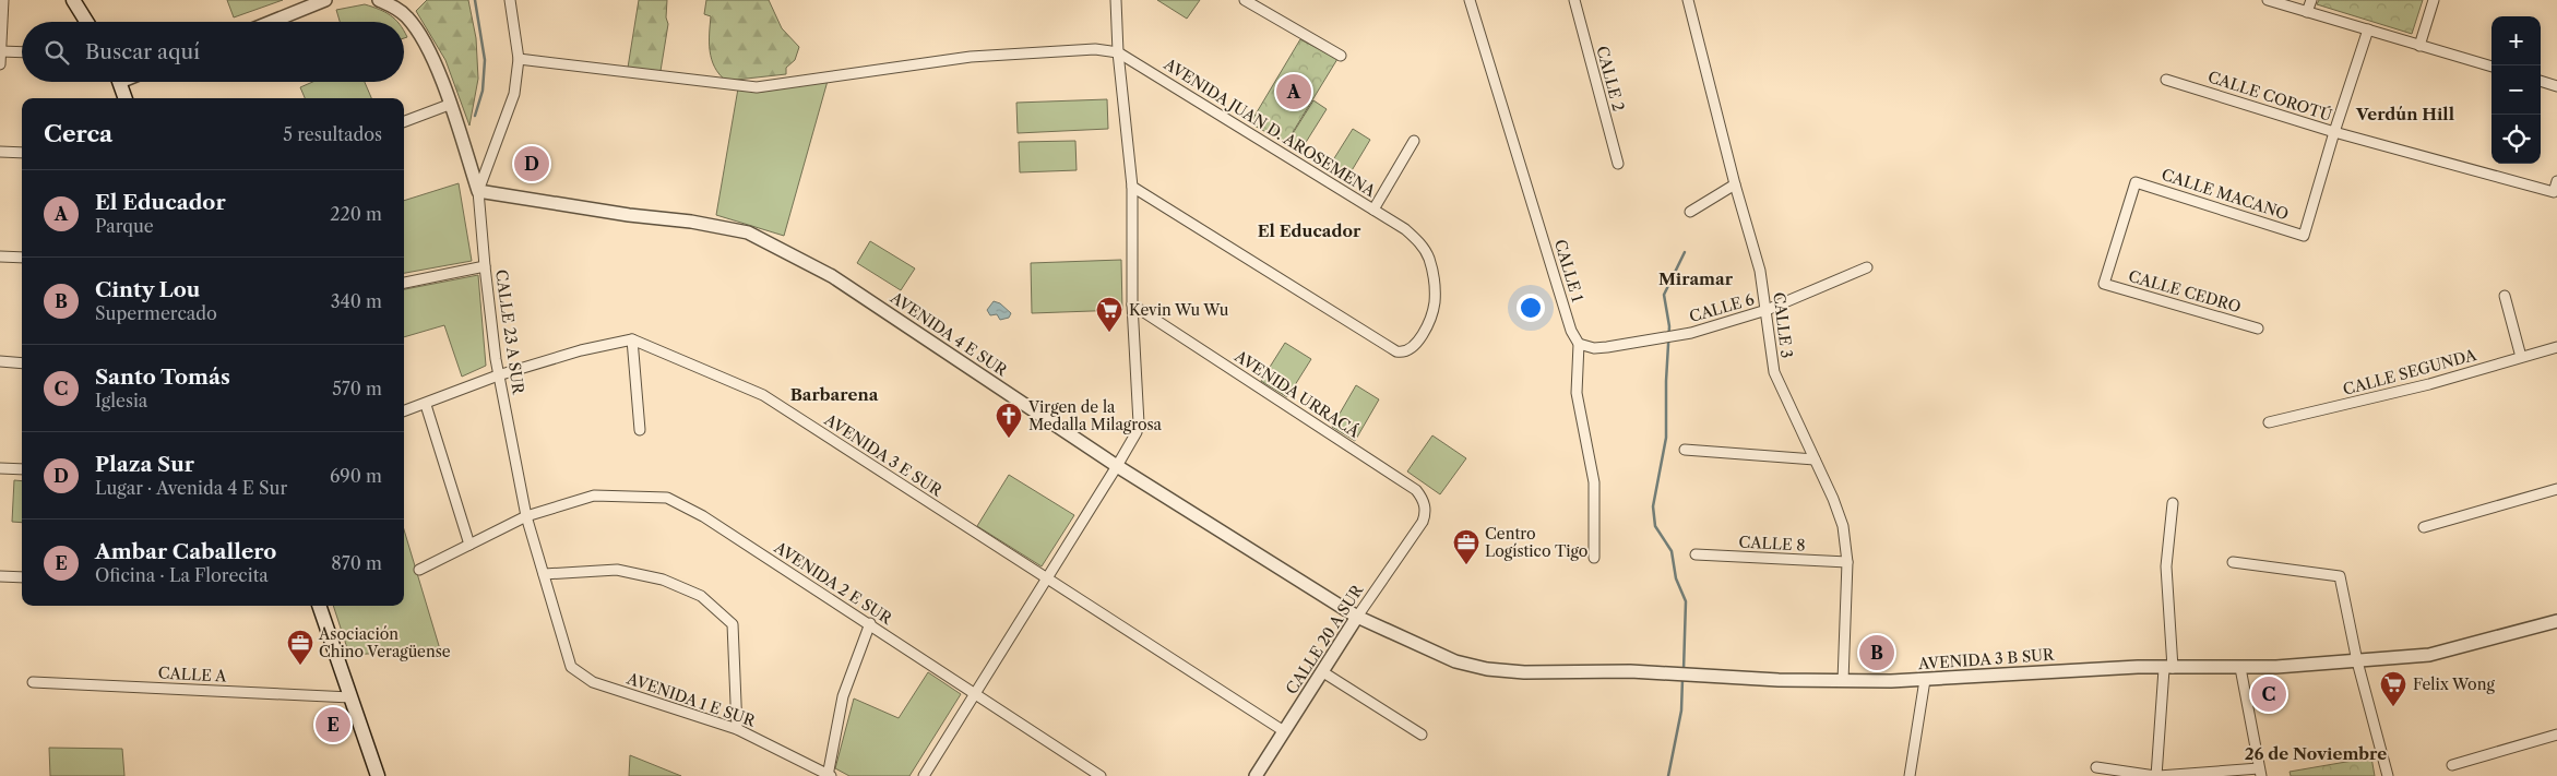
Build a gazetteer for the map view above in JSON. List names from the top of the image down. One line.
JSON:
{"streets":{"street":["CALLE 2","CALLE COROTÚ","AVENIDA JUAN D. AROSEMENA","CALLE MACANO","CALLE 1","CALLE CEDRO","CALLE 6","CALLE 3","CALLE 23 A SUR","AVENIDA 4 E SUR","CALLE SEGUNDA","AVENIDA URRACÁ","AVENIDA 3 E SUR","CALLE 8","AVENIDA 2 E SUR","CALLE 20 A SUR","AVENIDA 3 B SUR","CALLE A","AVENIDA 1 E SUR"]},"crossings":[["CALLE COROTÚ","CALLE MACANO"],["CALLE MACANO","CALLE CEDRO"],["CALLE 1","CALLE 6"],["CALLE 6","CALLE 3"],["CALLE 3","CALLE 8"],["CALLE 3","AVENIDA 3 B SUR"],["CALLE 23 A SUR","AVENIDA 4 E SUR"],["CALLE 23 A SUR","AVENIDA 2 E SUR"],["CALLE 23 A SUR","AVENIDA 1 E SUR"],["AVENIDA 4 E SUR","CALLE 20 A SUR"],["AVENIDA 4 E SUR","AVENIDA 3 B SUR"],["AVENIDA URRACÁ","CALLE 20 A SUR"],["AVENIDA 3 E SUR","CALLE 20 A SUR"],["CALLE 20 A SUR","AVENIDA 3 B SUR"]],"districts":["Verdún Hill","El Educador","Miramar","Barbarena","26 de Noviembre"],"places":{"supermarket":["Kevin Wu Wu","Felix Wong"],"church":["Virgen de la Medalla Milagrosa"],"office":["Centro Logístico Tigo","Asociación Chino Veragüense"]},"page":{"map_buttons":["+","−"],"search":"Buscar aquí","pins":["A","D","B","C","E"],"heading":["Cerca","5 resultados"],"list":[{"mark":"A","name":"El Educador","note":"Parque","value":"220 m"},{"mark":"B","name":"Cinty Lou","note":"Supermercado","value":"340 m"},{"mark":"C","name":"Santo Tomás","note":"Iglesia","value":"570 m"},{"mark":"D","name":"Plaza Sur","note":"Lugar · Avenida 4 E Sur","value":"690 m"},{"mark":"E","name":"Ambar Caballero","note":"Oficina · La Florecita","value":"870 m"}]}}
